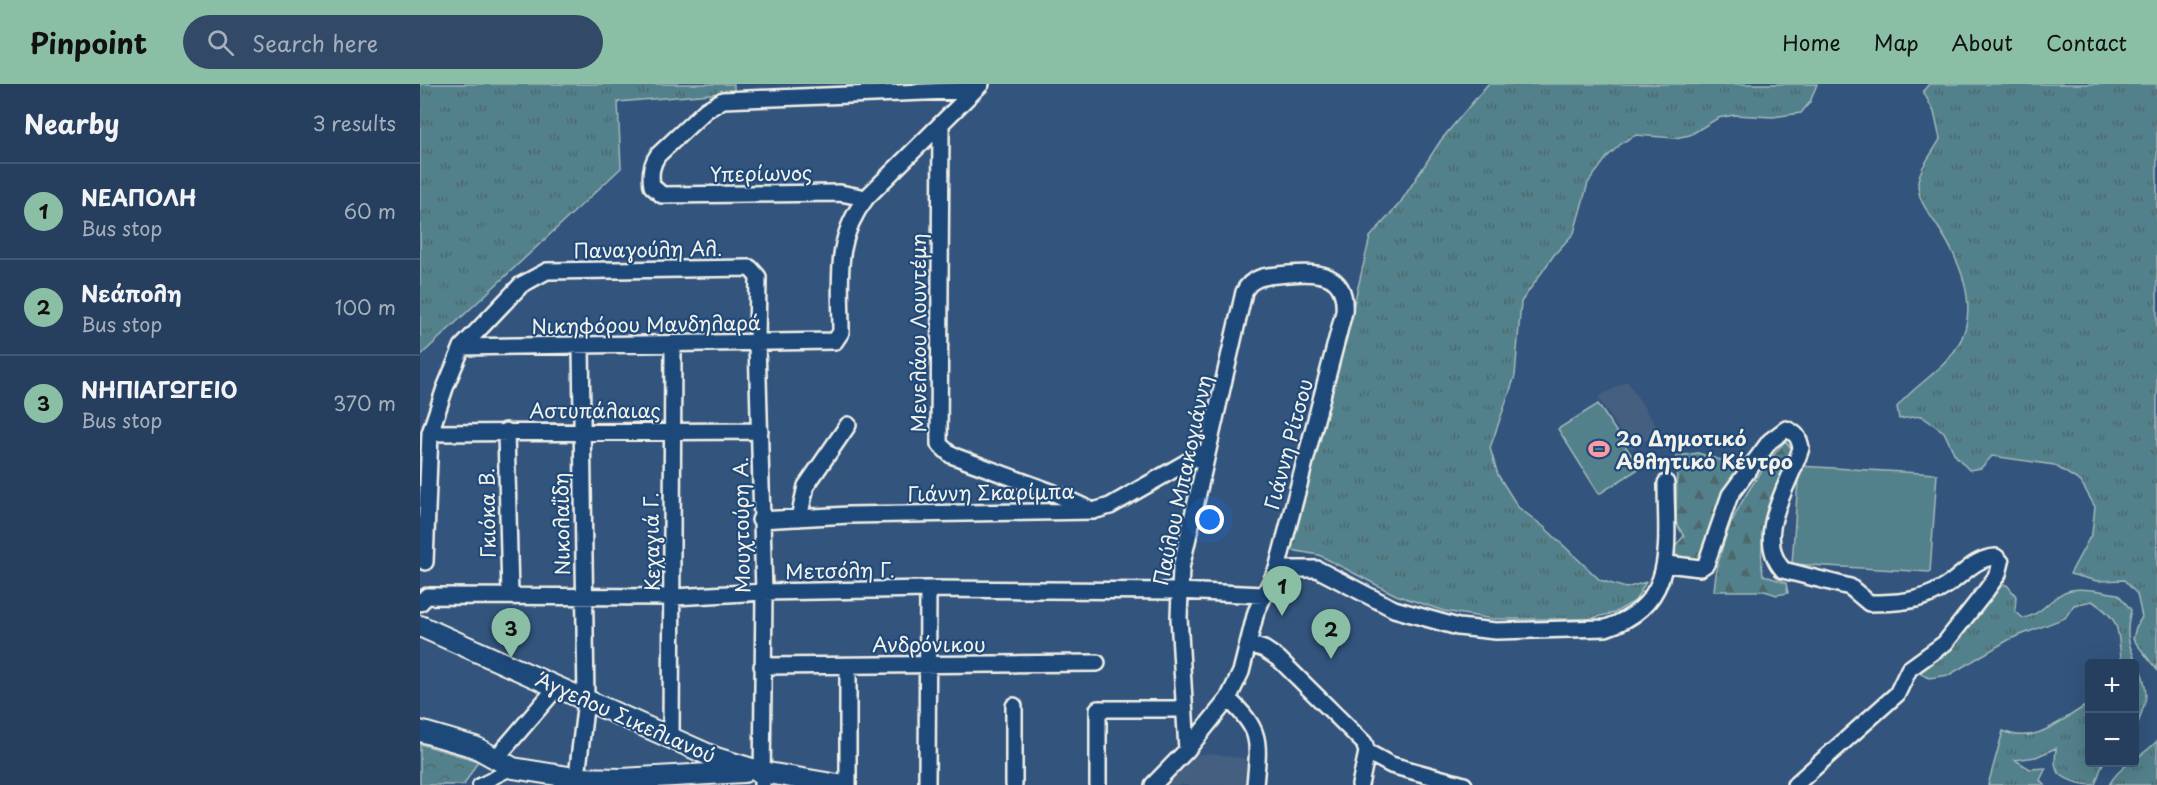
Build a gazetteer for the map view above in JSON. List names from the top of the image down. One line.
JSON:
{"streets":{"street":["Υπερίωνος","Παναγούλη Αλ.","Νικηφόρου Μανδηλαρά","Μενελάου Λουντέμη","Αστυπάλαιας","Γιάννη Ρίτσου","Παύλου Μπακογιάννη","Γιάννη Σκαρίμπα","Γκιόκα Β.","Νικολαΐδη","Μουχτούρη Α.","Κεχαγιά Γ.","Μετσόλη Γ.","Ανδρόνικου","Άγγελου Σικελιανού"]},"crossings":[["Υπερίωνος","Νικηφόρου Μανδηλαρά"],["Παναγούλη Αλ.","Νικηφόρου Μανδηλαρά"],["Παναγούλη Αλ.","Μουχτούρη Α."],["Νικηφόρου Μανδηλαρά","Νικολαΐδη"],["Νικηφόρου Μανδηλαρά","Μουχτούρη Α."],["Νικηφόρου Μανδηλαρά","Κεχαγιά Γ."],["Μενελάου Λουντέμη","Γιάννη Σκαρίμπα"],["Αστυπάλαιας","Γκιόκα Β."],["Αστυπάλαιας","Νικολαΐδη"],["Αστυπάλαιας","Μουχτούρη Α."],["Αστυπάλαιας","Κεχαγιά Γ."],["Γιάννη Ρίτσου","Παύλου Μπακογιάννη"],["Γιάννη Ρίτσου","Μετσόλη Γ."],["Παύλου Μπακογιάννη","Γιάννη Σκαρίμπα"],["Παύλου Μπακογιάννη","Μετσόλη Γ."],["Γιάννη Σκαρίμπα","Μουχτούρη Α."],["Γκιόκα Β.","Μετσόλη Γ."],["Νικολαΐδη","Μετσόλη Γ."],["Νικολαΐδη","Άγγελου Σικελιανού"],["Μουχτούρη Α.","Μετσόλη Γ."],["Μουχτούρη Α.","Ανδρόνικου"],["Μουχτούρη Α.","Άγγελου Σικελιανού"],["Κεχαγιά Γ.","Μετσόλη Γ."],["Κεχαγιά Γ.","Άγγελου Σικελιανού"]],"places":{"sports":["2o Δημοτικό Αθλητικό Κέντρο"]},"page":{"header":"Pinpoint","search":"Search here","nav":["Home","Map","About","Contact"],"heading":["Nearby","3 results"],"list":[{"mark":"1","name":"ΝΕΑΠΟΛΗ","note":"Bus stop","value":"60 m"},{"mark":"2","name":"Νεάπολη","note":"Bus stop","value":"100 m"},{"mark":"3","name":"ΝΗΠΙΑΓΩΓΕΙΟ","note":"Bus stop","value":"370 m"}],"pins":["1","3","2"],"map_buttons":["+","−"]}}
